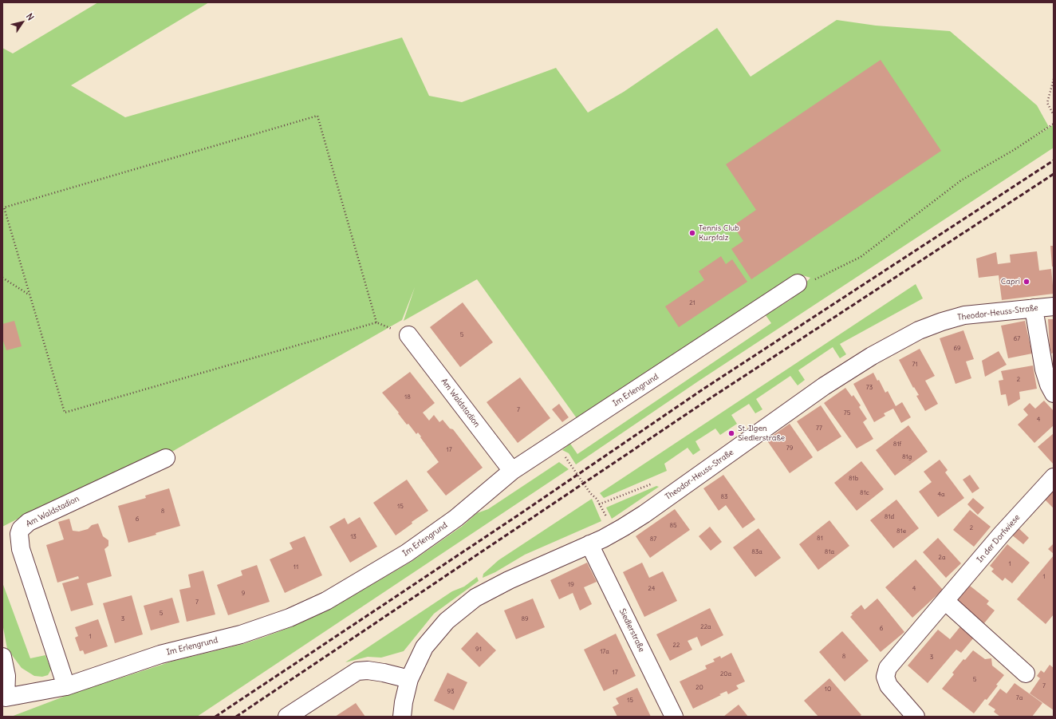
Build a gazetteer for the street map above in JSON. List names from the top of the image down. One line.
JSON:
{"streets":{"street":["Theodor-Heuss-Straße","Im Erlengrund","Am Waldstadion","In der Dorfwiese","Siedlerstraße"]},"crossings":[["Theodor-Heuss-Straße","Siedlerstraße"],["Im Erlengrund","Am Waldstadion"]],"places":["Tennis Club Kurpfalz","Capri","St. Ilgen Siedlerstraße"],"house_numbers":["21","5","67","69","71","2","73","18","7","75","4","77","81f","79","17","81g","81b","81c","4a","83","15","8","81d","6","85","2","81e","13","81","87","83a","81a","2a","1","11","1","19","24","4","9","7","5","3","89","22a","6","1","22","91","17a","8","3","17","20a","5","7","20","10","93","7a","15"],"north":"top right"}
